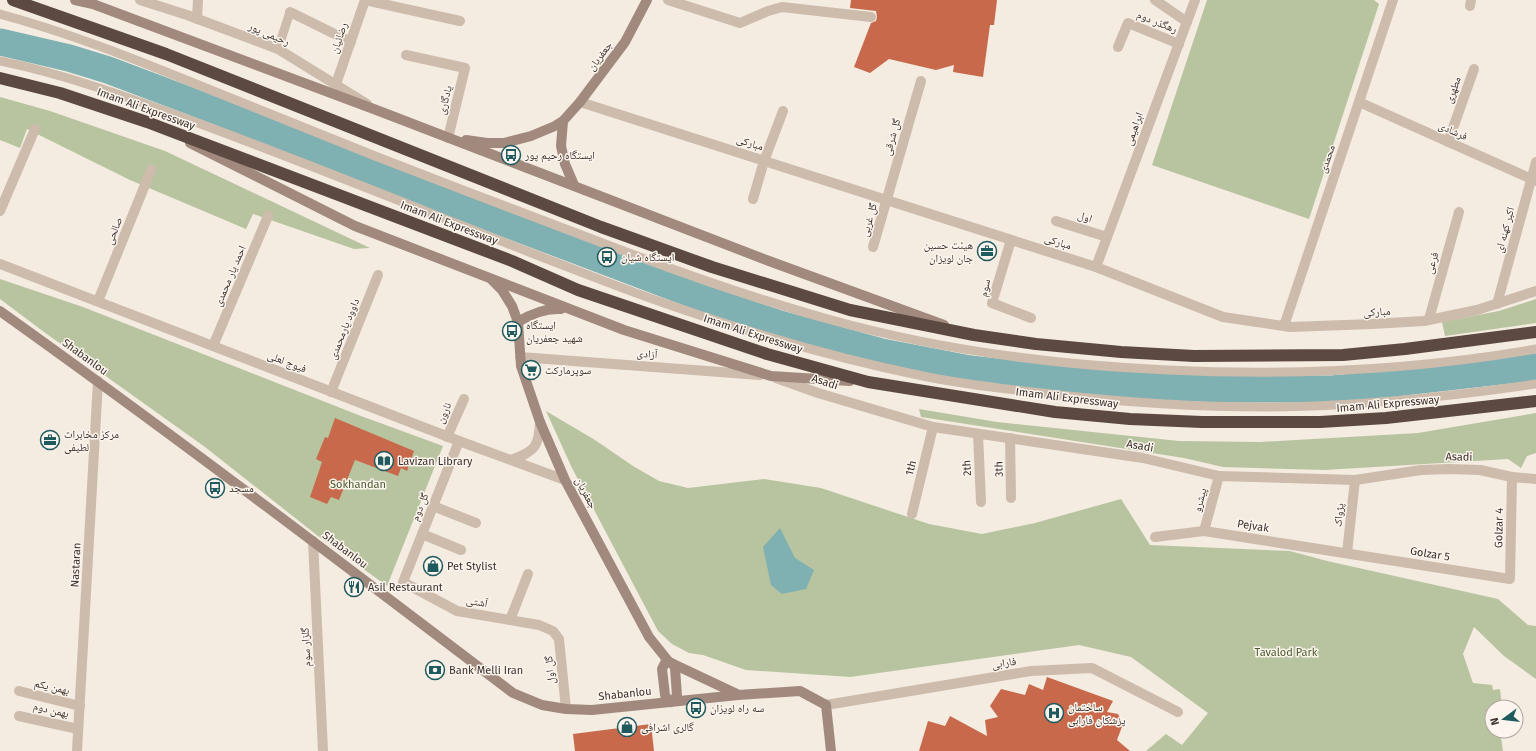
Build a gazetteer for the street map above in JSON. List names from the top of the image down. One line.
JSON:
{"streets":{"highway":["Imam Ali Expressway"],"main road":["جعفریان","Shabanlou"],"street":["رهگذر دوم","رحیمی پور","رضائیان","مطهری","یادگاری","ابراهیمی","فرشادی","گل شرقی","مبارکی","محمدی","اول","گل غربی","اکبر کهنه ای","صالحی","فرعی","احمد یار محمدی","سوم","داوود یارمحمدی","آزادی","فیوج لعلی","Asadi","نارون","1th","2th","3th","پیشرو","گل دوم","پژواک","Pejvak","Golzar 4","Golzar 5","Nastaran","آشتی","گلزار سوم","فارابی","گل اول","بهمن یکم","بهمن دوم"]},"crossings":[["رهگذر دوم","ابراهیمی"],["رحیمی پور","رضائیان"],["جعفریان","یادگاری"],["جعفریان","مبارکی"],["جعفریان","آزادی"],["جعفریان","فیوج لعلی"],["مطهری","فرشادی"],["ابراهیمی","مبارکی"],["ابراهیمی","اول"],["فرشادی","محمدی"],["فرشادی","اکبر کهنه ای"],["گل شرقی","مبارکی"],["گل شرقی","گل غربی"],["مبارکی","محمدی"],["مبارکی","گل غربی"],["مبارکی","اکبر کهنه ای"],["مبارکی","فرعی"],["مبارکی","سوم"],["صالحی","فیوج لعلی"],["احمد یار محمدی","فیوج لعلی"],["داوود یارمحمدی","فیوج لعلی"],["آزادی","Asadi"],["Shabanlou","Nastaran"],["Shabanlou","گلزار سوم"],["Shabanlou","فارابی"],["Shabanlou","گل اول"],["فیوج لعلی","نارون"],["فیوج لعلی","گل دوم"],["Asadi","1th"],["Asadi","2th"],["Asadi","3th"],["Asadi","پیشرو"],["Asadi","پژواک"],["Asadi","Golzar 4"],["پیشرو","Pejvak"],["گل دوم","آشتی"],["پژواک","Pejvak"],["پژواک","Golzar 5"],["Pejvak","Golzar 5"],["Golzar 4","Golzar 5"],["Nastaran","بهمن یکم"],["Nastaran","بهمن دوم"],["آشتی","گل اول"]],"parks":["Sokhandan","Tavalod Park"],"places":{"bus stop":["ایستگاه رحیم پور","ایستگاه شیان","ایستگاه شهید جعفریان","مسجد","سه راه لویزان"],"office":["هیئت حسین جان لویزان","مرکز مخابرات لطیفی"],"supermarket":["سوپرمارکت"],"library":["Lavizan Library"],"shop":["Pet Stylist","گالری اشرافی"],"restaurant":["Asil Restaurant"],"bank":["Bank Melli Iran"],"hospital":["ساختمان پزشکان فارابی"]},"north":"left"}
